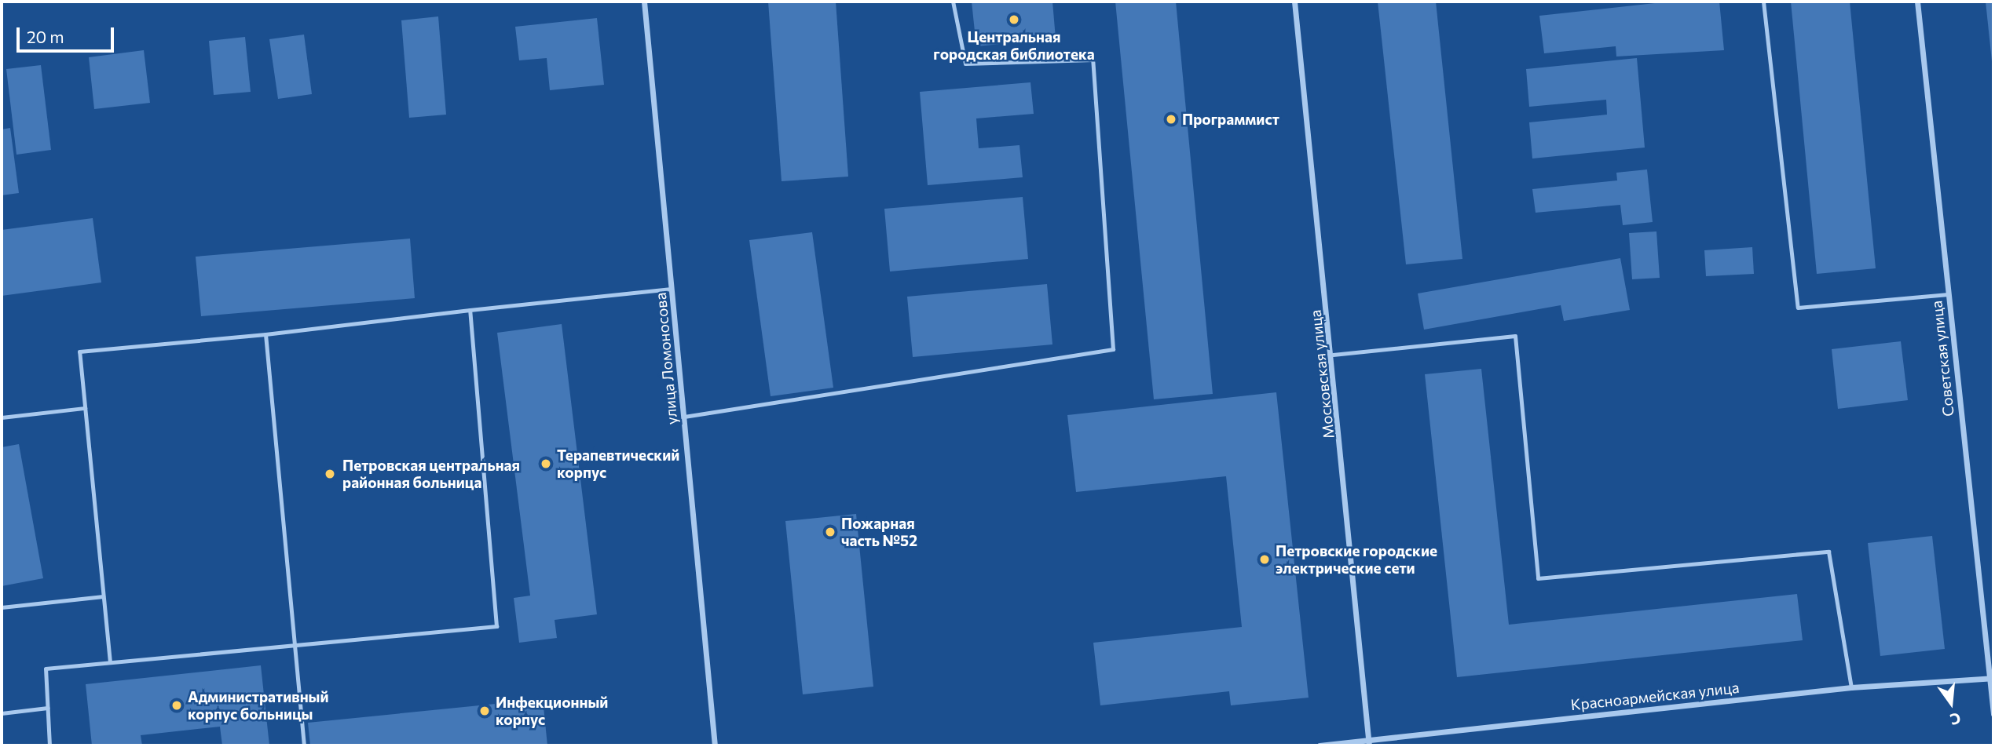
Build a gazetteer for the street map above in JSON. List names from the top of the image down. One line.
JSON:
{"streets":{"street":["улица Ломоносова","Советская улица","Московская улица","Красноармейская улица"]},"crossings":[["Советская улица","Красноармейская улица"],["Московская улица","Красноармейская улица"]],"places":["Центральная городская библиотека","Программист","Терапевтический корпус","Петровская центральная районная больница","Пожарная часть №52","Петровские городские электрические сети","Административный корпус больницы","Инфекционный корпус"],"scale_bar":"20 m","north":"bottom"}
